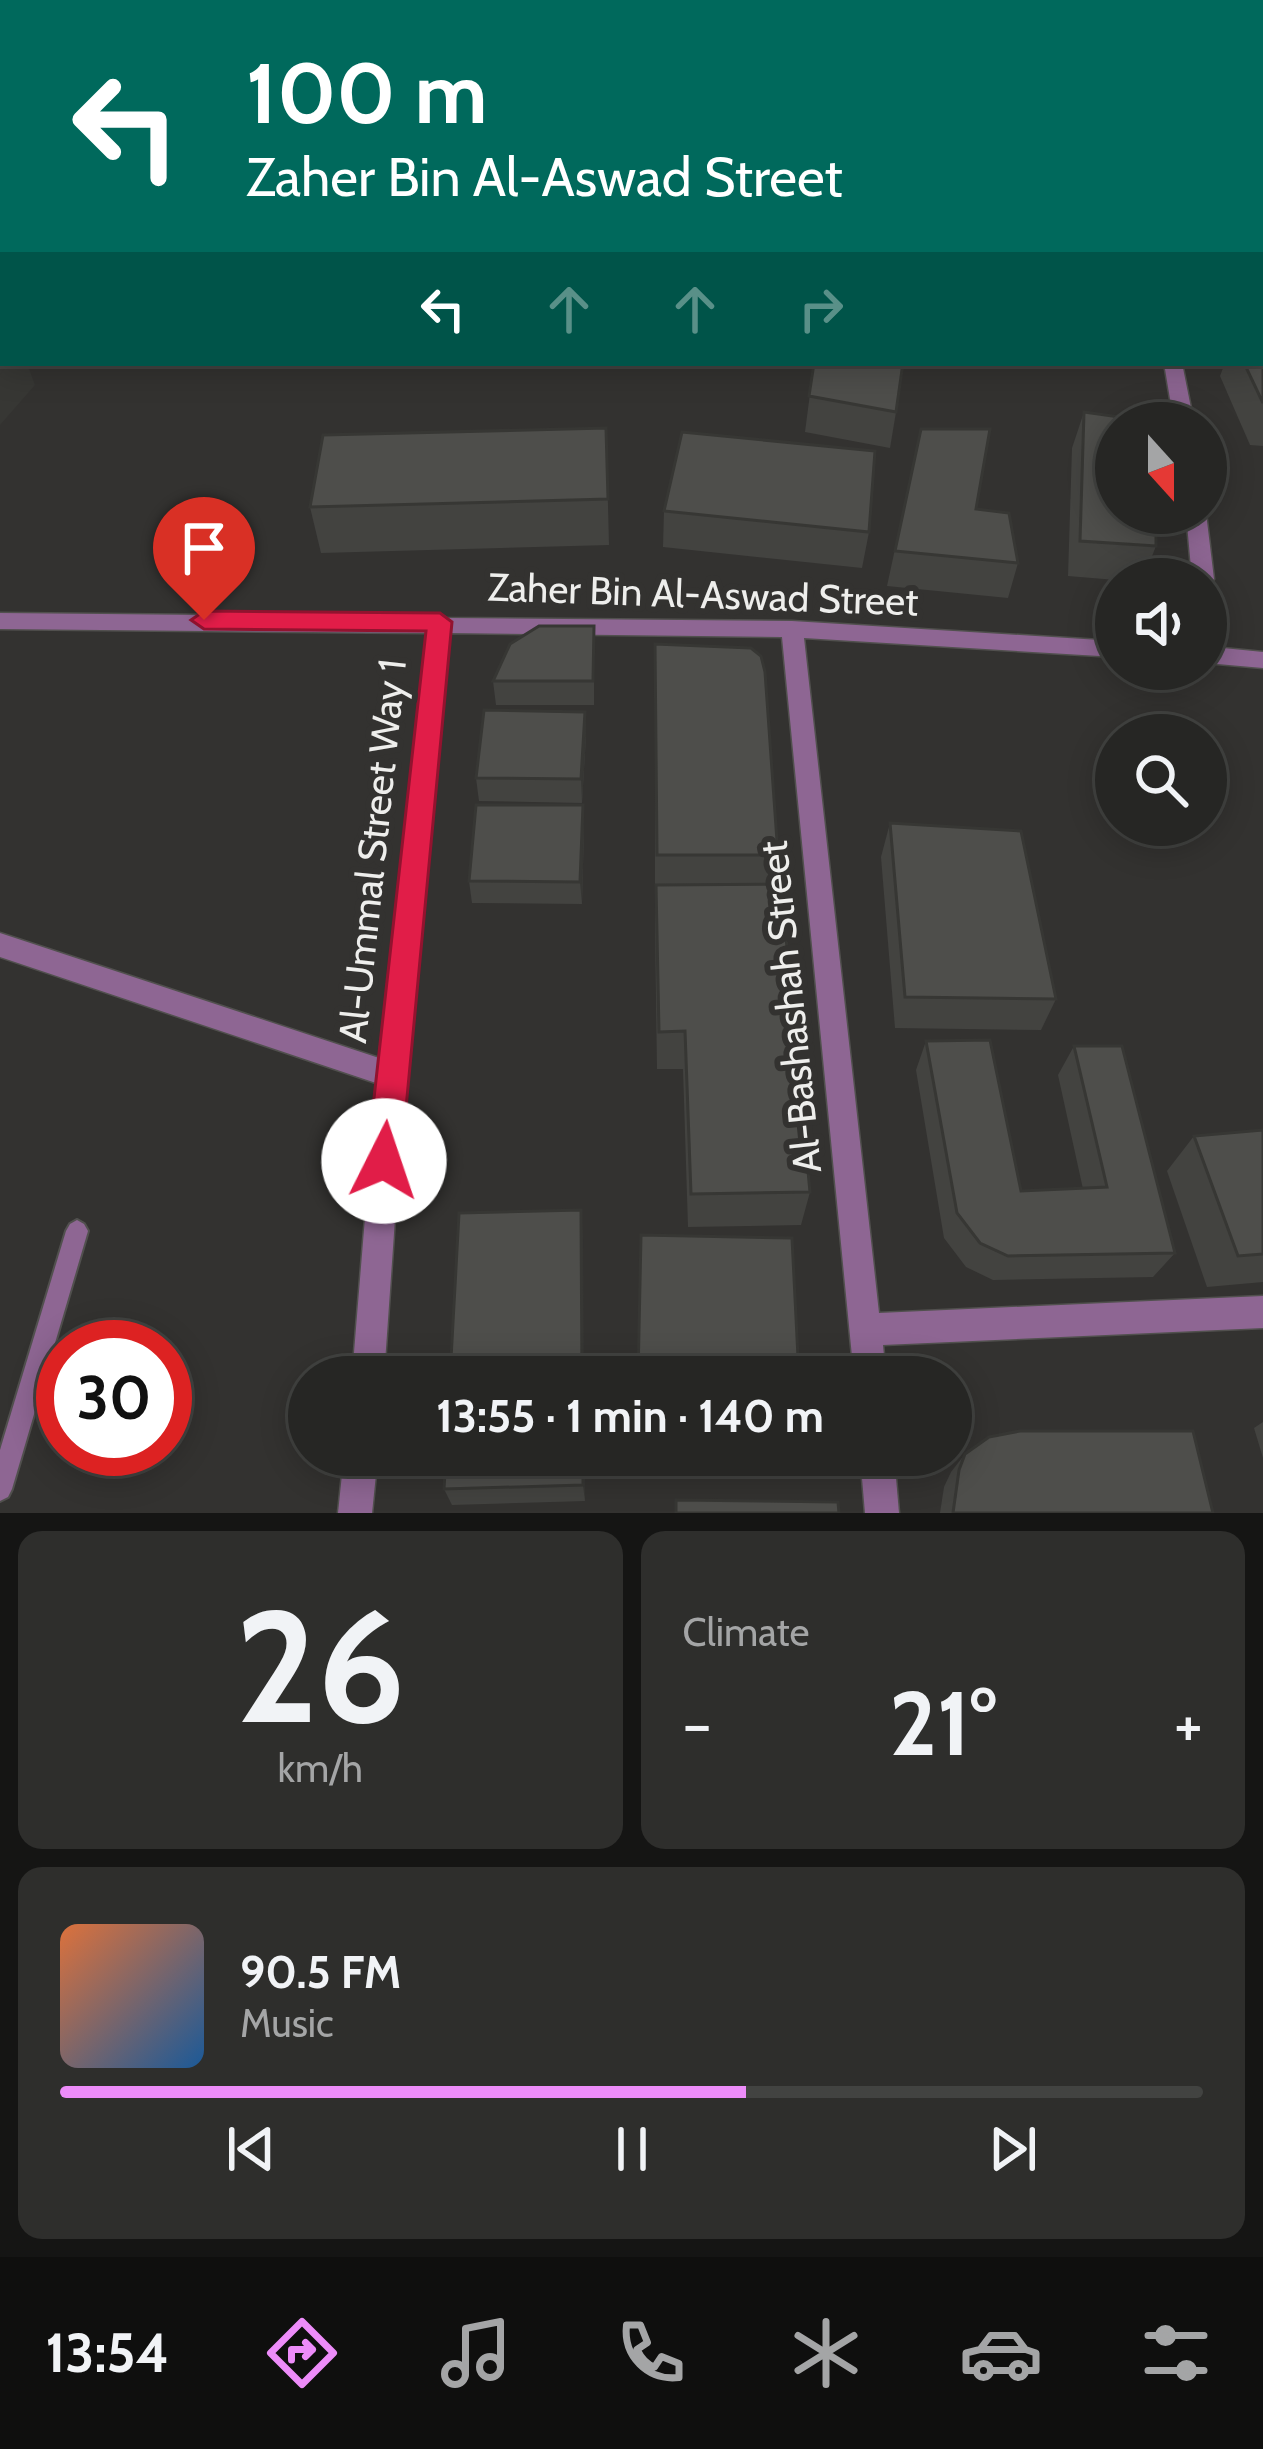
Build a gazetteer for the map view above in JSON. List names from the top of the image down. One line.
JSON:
{"streets":{"street":["Zaher Bin Al-Aswad Street","Al-Ummal Street Way 1","Al-Bashashah Street"]},"crossings":[["Zaher Bin Al-Aswad Street","Al-Ummal Street Way 1"],["Zaher Bin Al-Aswad Street","Al-Bashashah Street"]],"north":"bottom","page":{"turn":["100 m","Zaher Bin Al-Aswad Street"],"limit":"30","trip":"13:55 · 1 min · 140 m","tile":[["26","km/h"],"Climate"],"heat":["−","21°","+"],"song":["90.5 FM","Music"],"tabs":"13:54"}}
